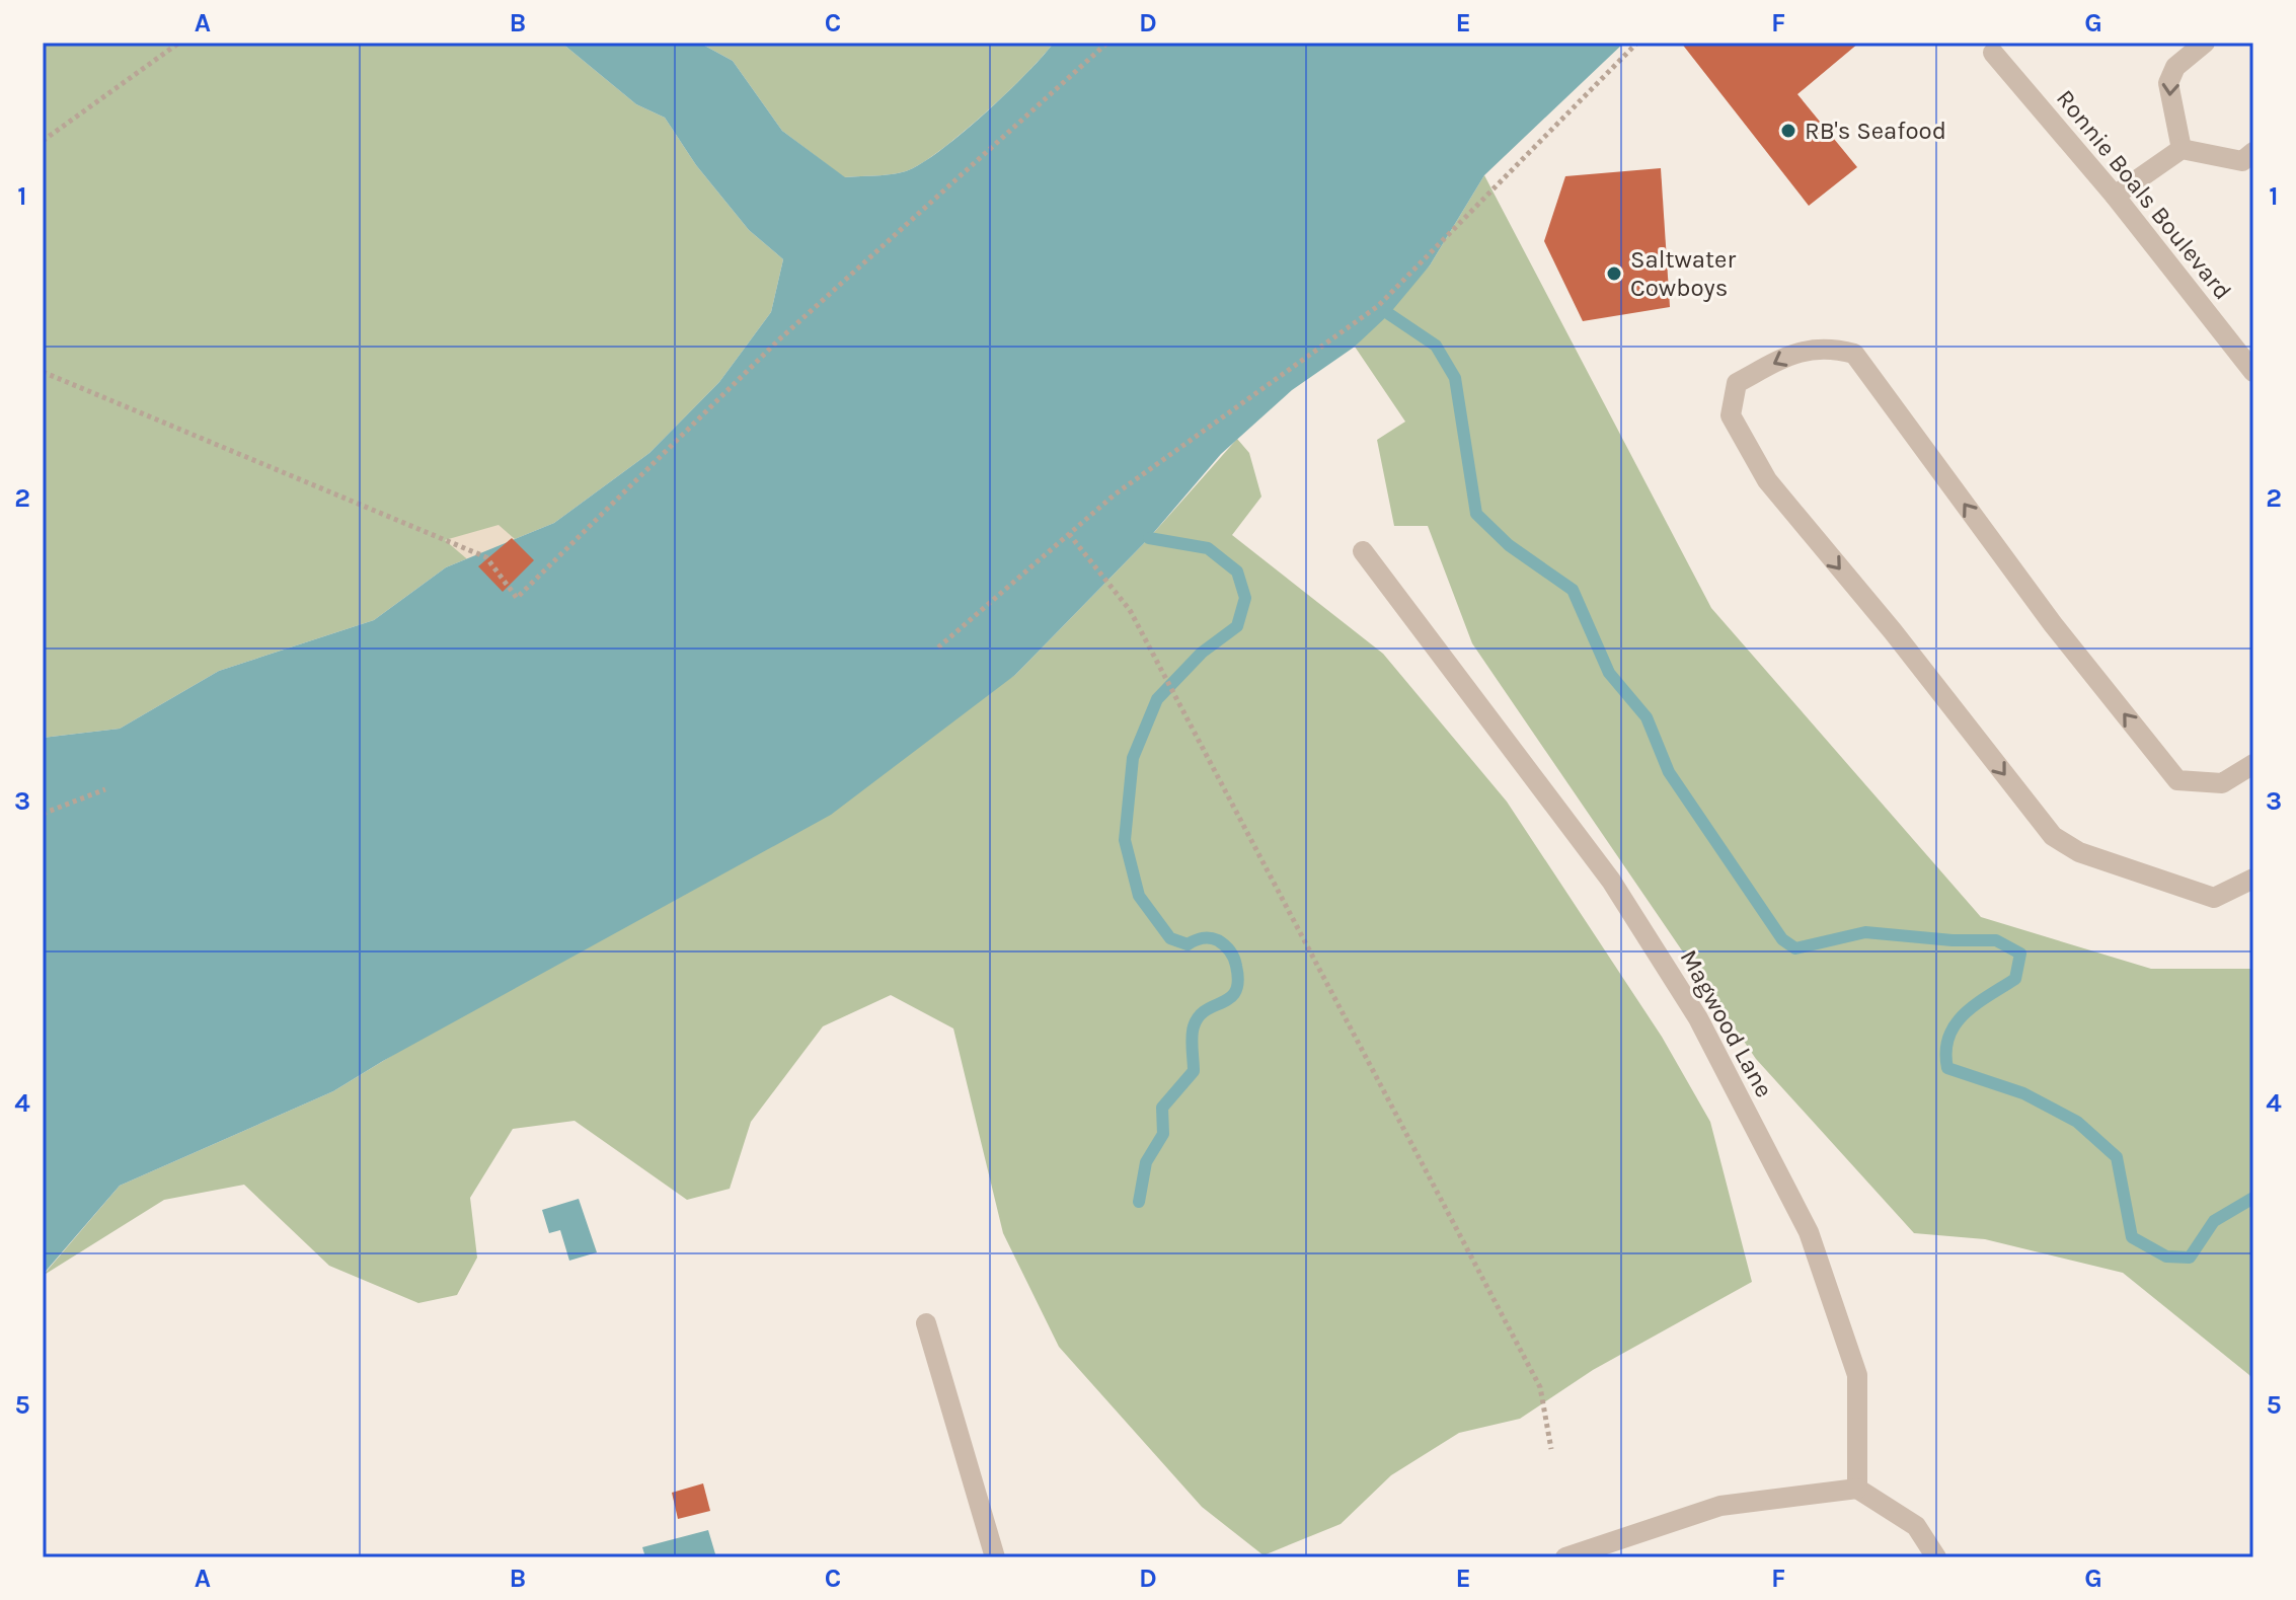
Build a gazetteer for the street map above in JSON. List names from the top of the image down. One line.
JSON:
{"streets":{"street":["Ronnie Boals Boulevard","Magwood Lane"]},"places":["RB's Seafood","Saltwater Cowboys"],"grid":{"columns":["A","B","C","D","E","F","G"],"rows":["1","2","3","4","5"]}}
